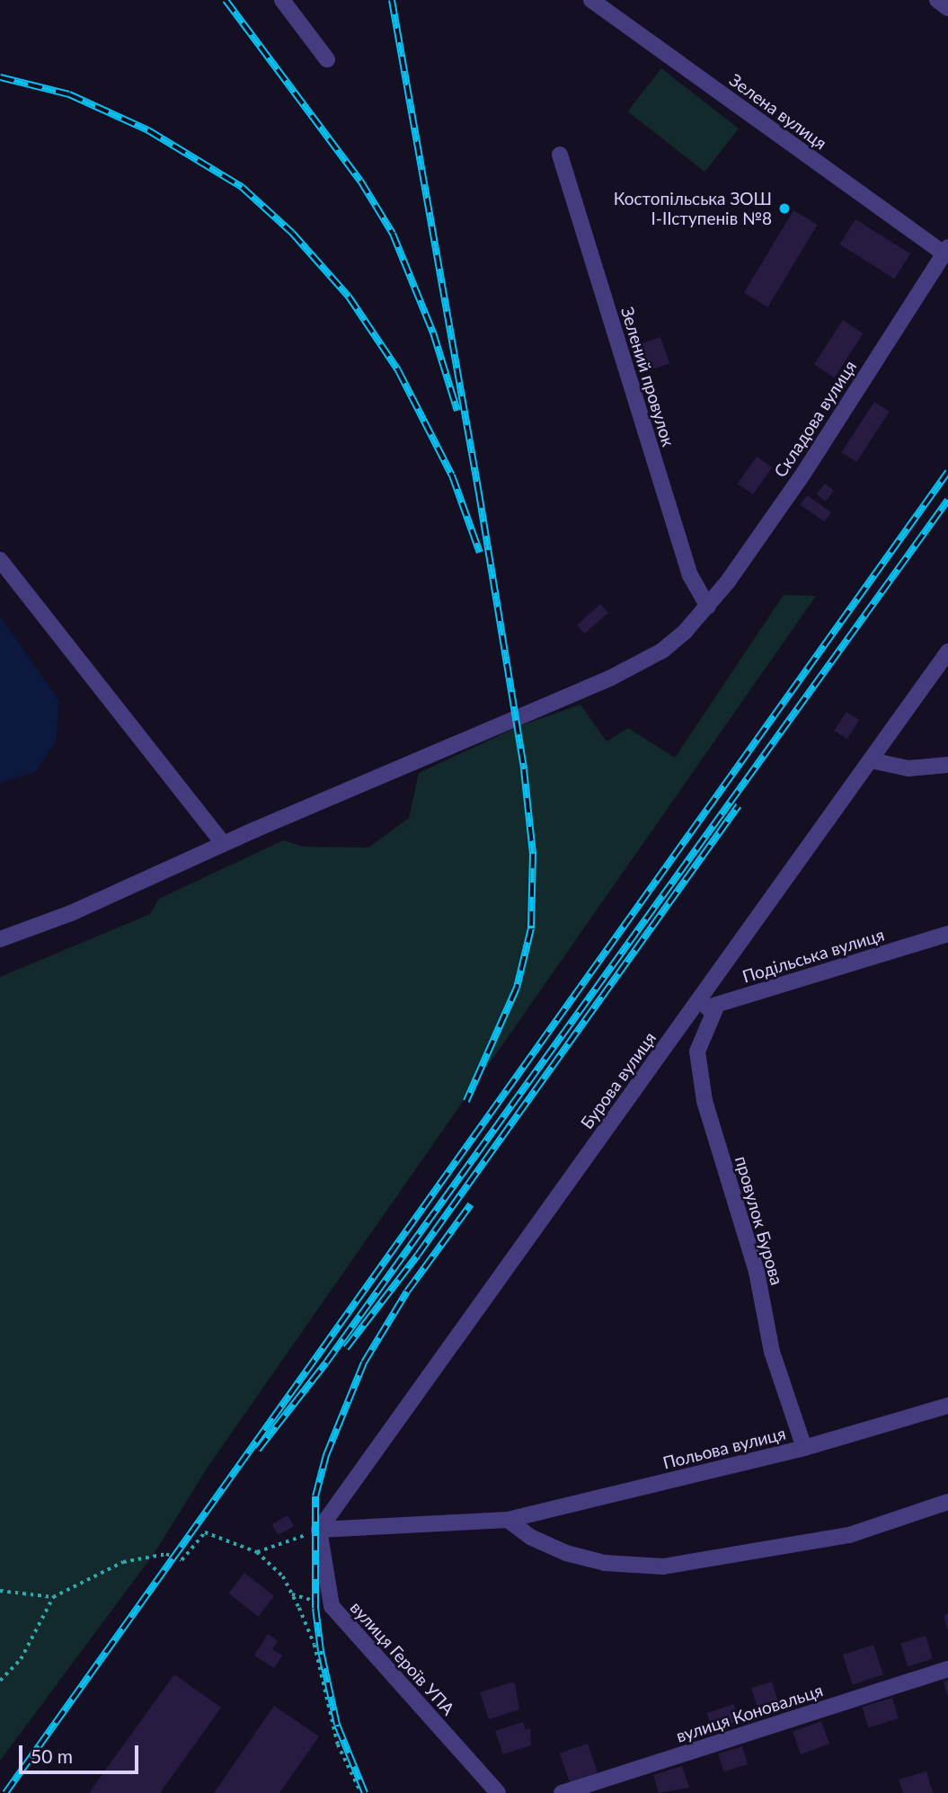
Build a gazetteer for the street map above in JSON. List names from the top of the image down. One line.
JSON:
{"streets":{"street":["Зелена вулиця","Зелений провулок","Складова вулиця","Подільська вулиця","Бурова вулиця","провулок Бурова","Польова вулиця","вулиця Героїв УПА","вулиця Коновальця"]},"crossings":[["Зелена вулиця","Складова вулиця"],["Зелений провулок","Складова вулиця"],["Подільська вулиця","Бурова вулиця"],["Подільська вулиця","провулок Бурова"],["Бурова вулиця","Польова вулиця"],["Бурова вулиця","вулиця Героїв УПА"],["провулок Бурова","Польова вулиця"],["Польова вулиця","вулиця Героїв УПА"]],"places":["Костопільська ЗОШ І-ІІступенів №8"],"scale_bar":"50 m"}
